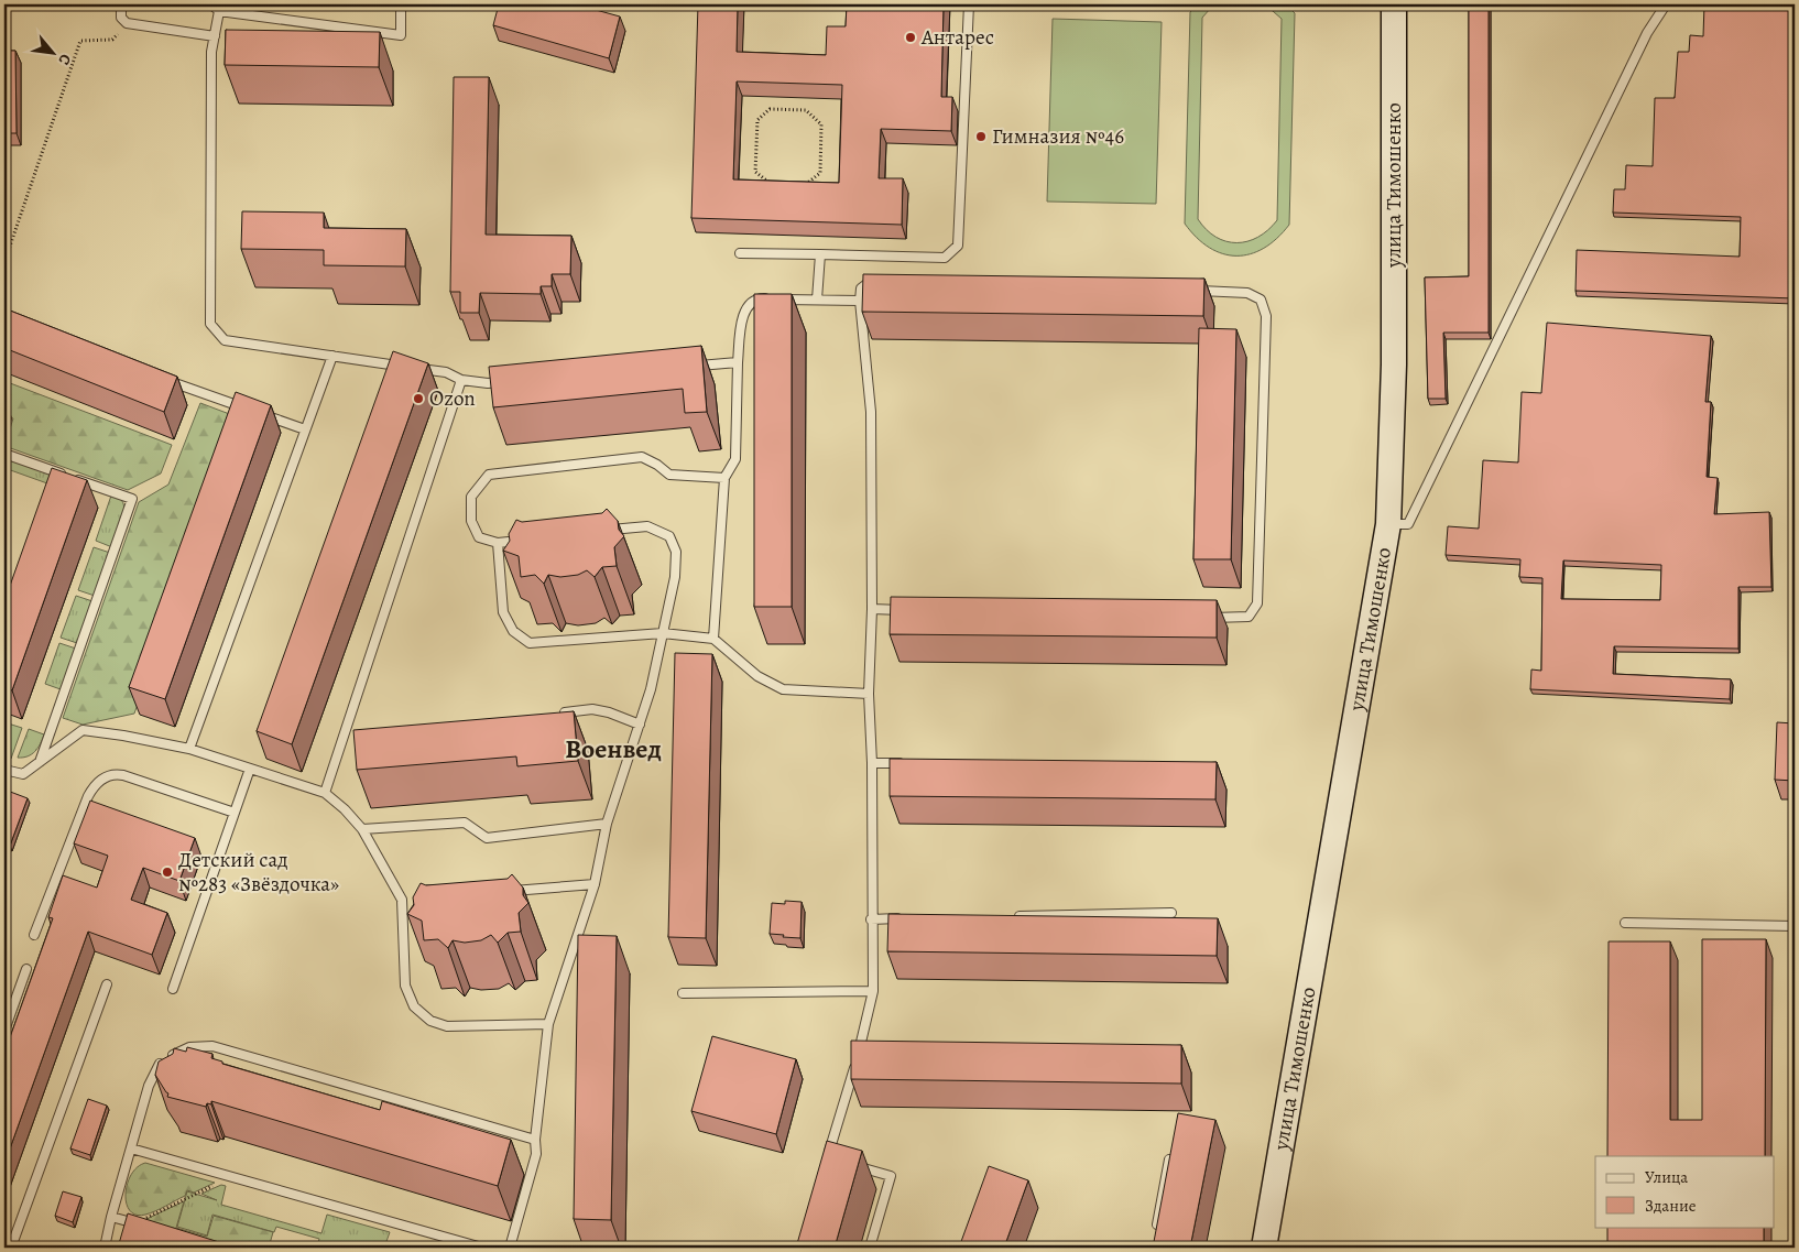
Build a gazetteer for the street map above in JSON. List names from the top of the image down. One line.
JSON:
{"streets":{"street":["улица Тимошенко"]},"districts":["Военвед"],"places":["Антарес","Гимназия №46","Ozon","Детский сад №283 «Звёздочка»"],"legend":["Улица","Здание"],"north":"bottom right"}
